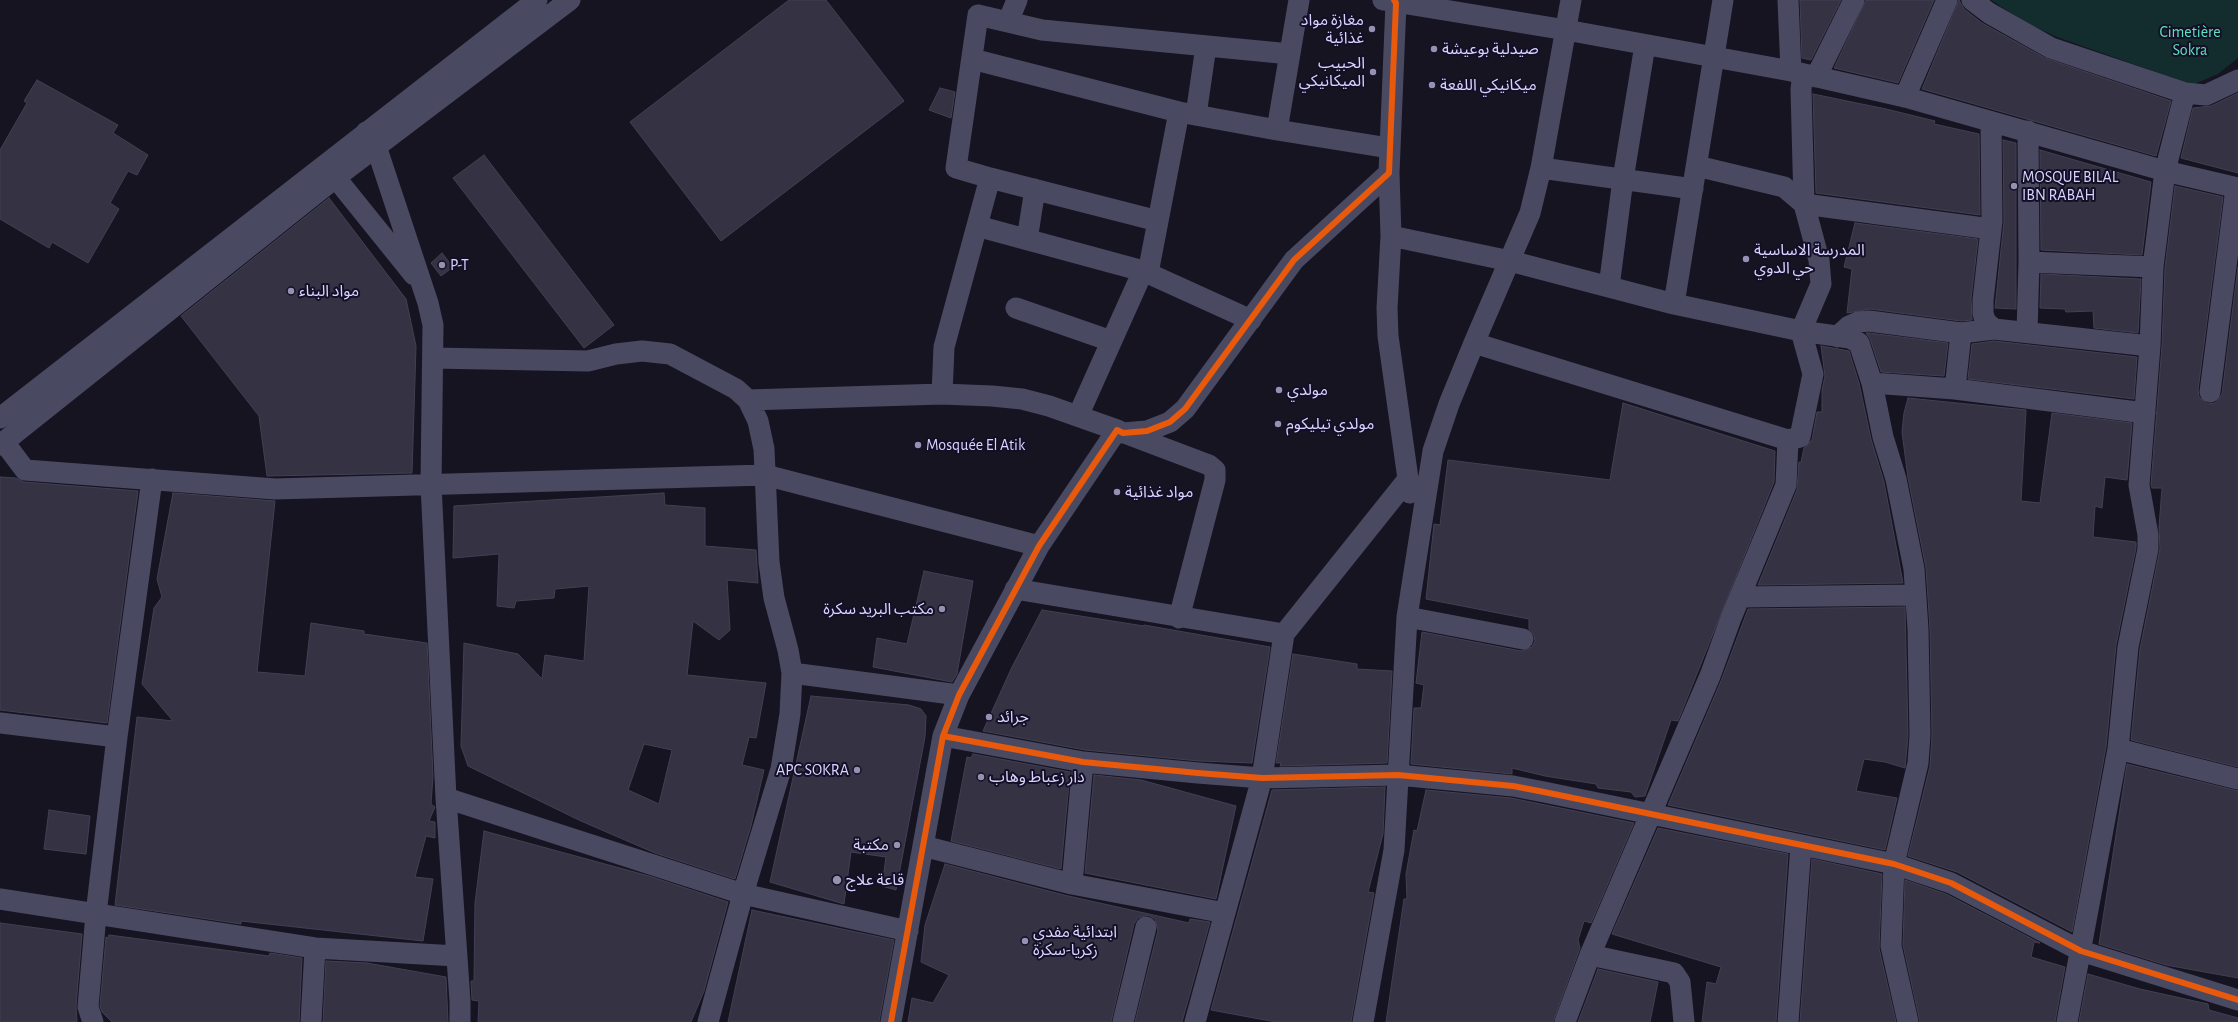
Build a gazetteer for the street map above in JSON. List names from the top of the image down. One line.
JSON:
{"parks":["Cimetière Sokra"],"places":["مغازة مواد غذائية","صيدلية بوعيشة","الحبيب الميكانيكي","ميكانيكي اللفعة","MOSQUE BILAL IBN RABAH","المدرسة الاساسية حي الدوي","P-T","مواد البناء","مولدي","مولدي تيليكوم","Mosquée El Atik","مواد غذائية","مكتب البريد سكرة","جرائد","APC SOKRA","دار زعباط وهاب","مكتبة","قاعة علاج","ابتدائية مفدي زكريا-سكرة"]}
